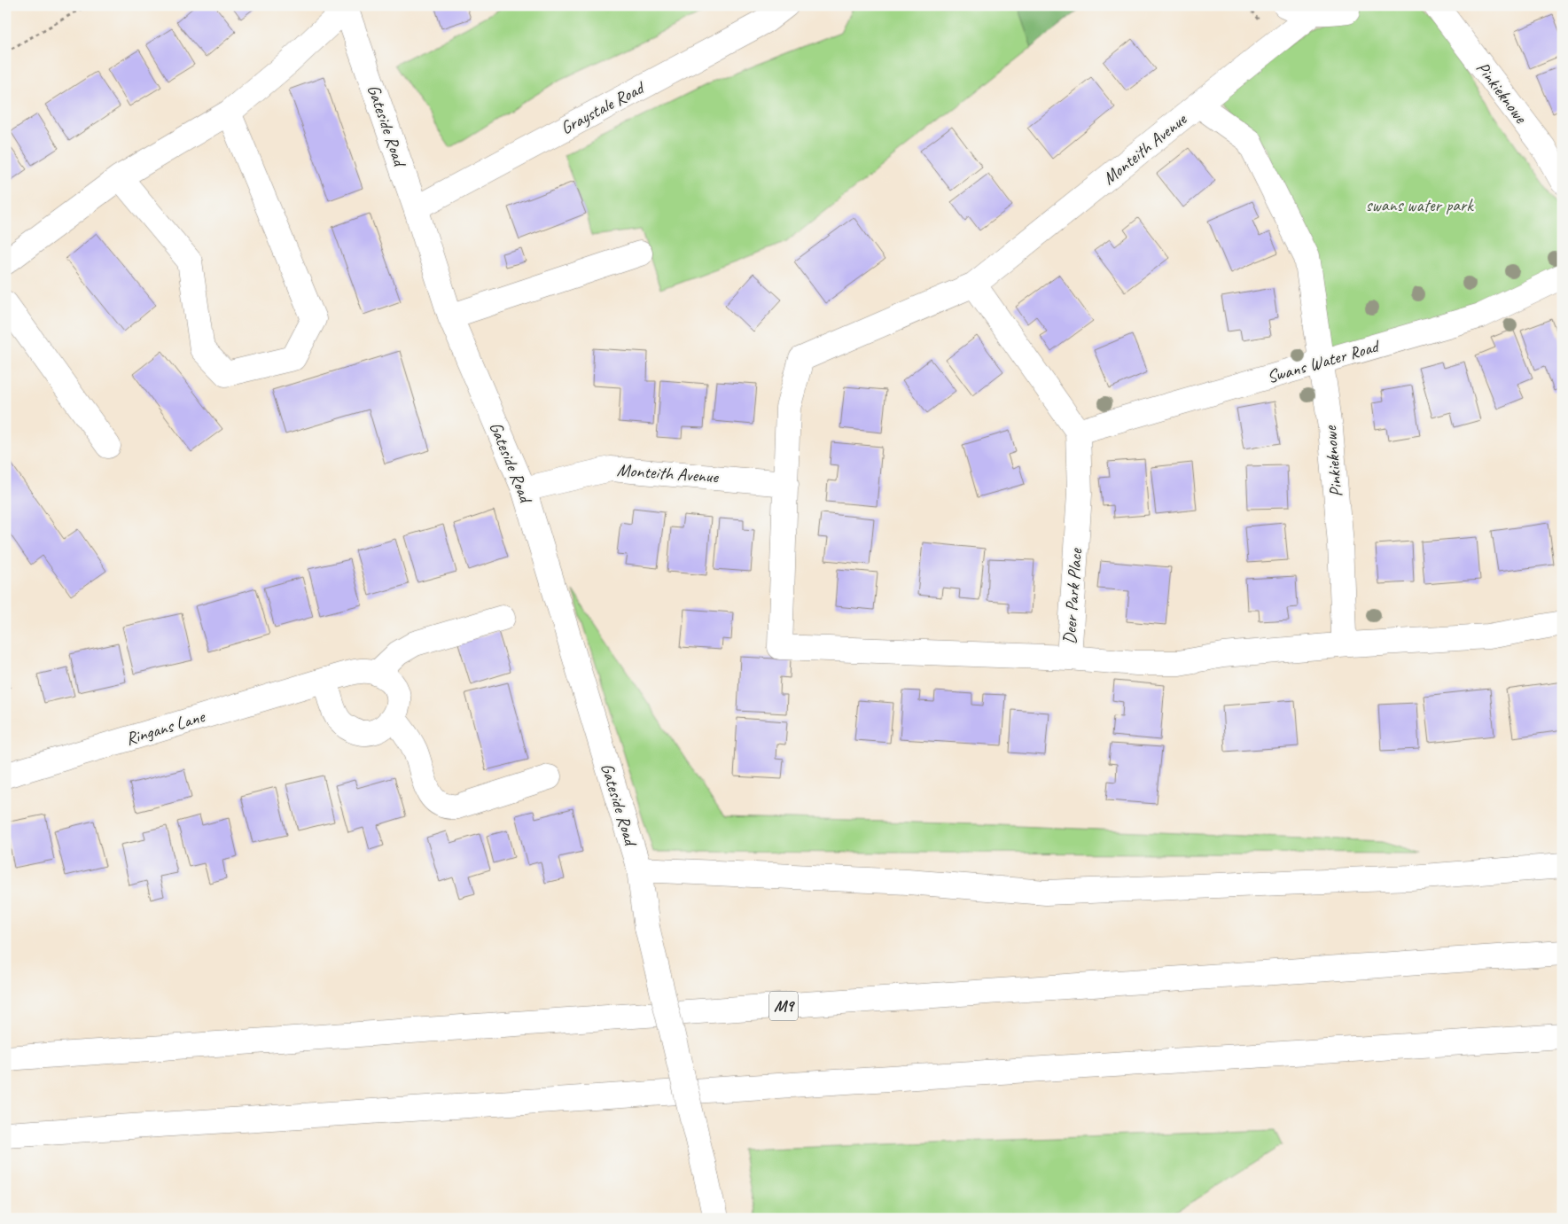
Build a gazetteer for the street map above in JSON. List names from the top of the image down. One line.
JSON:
{"streets":{"main road":["Pinkieknowe","Graystale Road","Gateside Road","Monteith Avenue","Swans Water Road","Deer Park Place","Ringans Lane","M9"]},"crossings":[["Pinkieknowe","Monteith Avenue"],["Pinkieknowe","Swans Water Road"],["Graystale Road","Gateside Road"],["Gateside Road","Monteith Avenue"],["Monteith Avenue","Deer Park Place"],["Swans Water Road","Deer Park Place"]],"parks":["swans water park"]}
